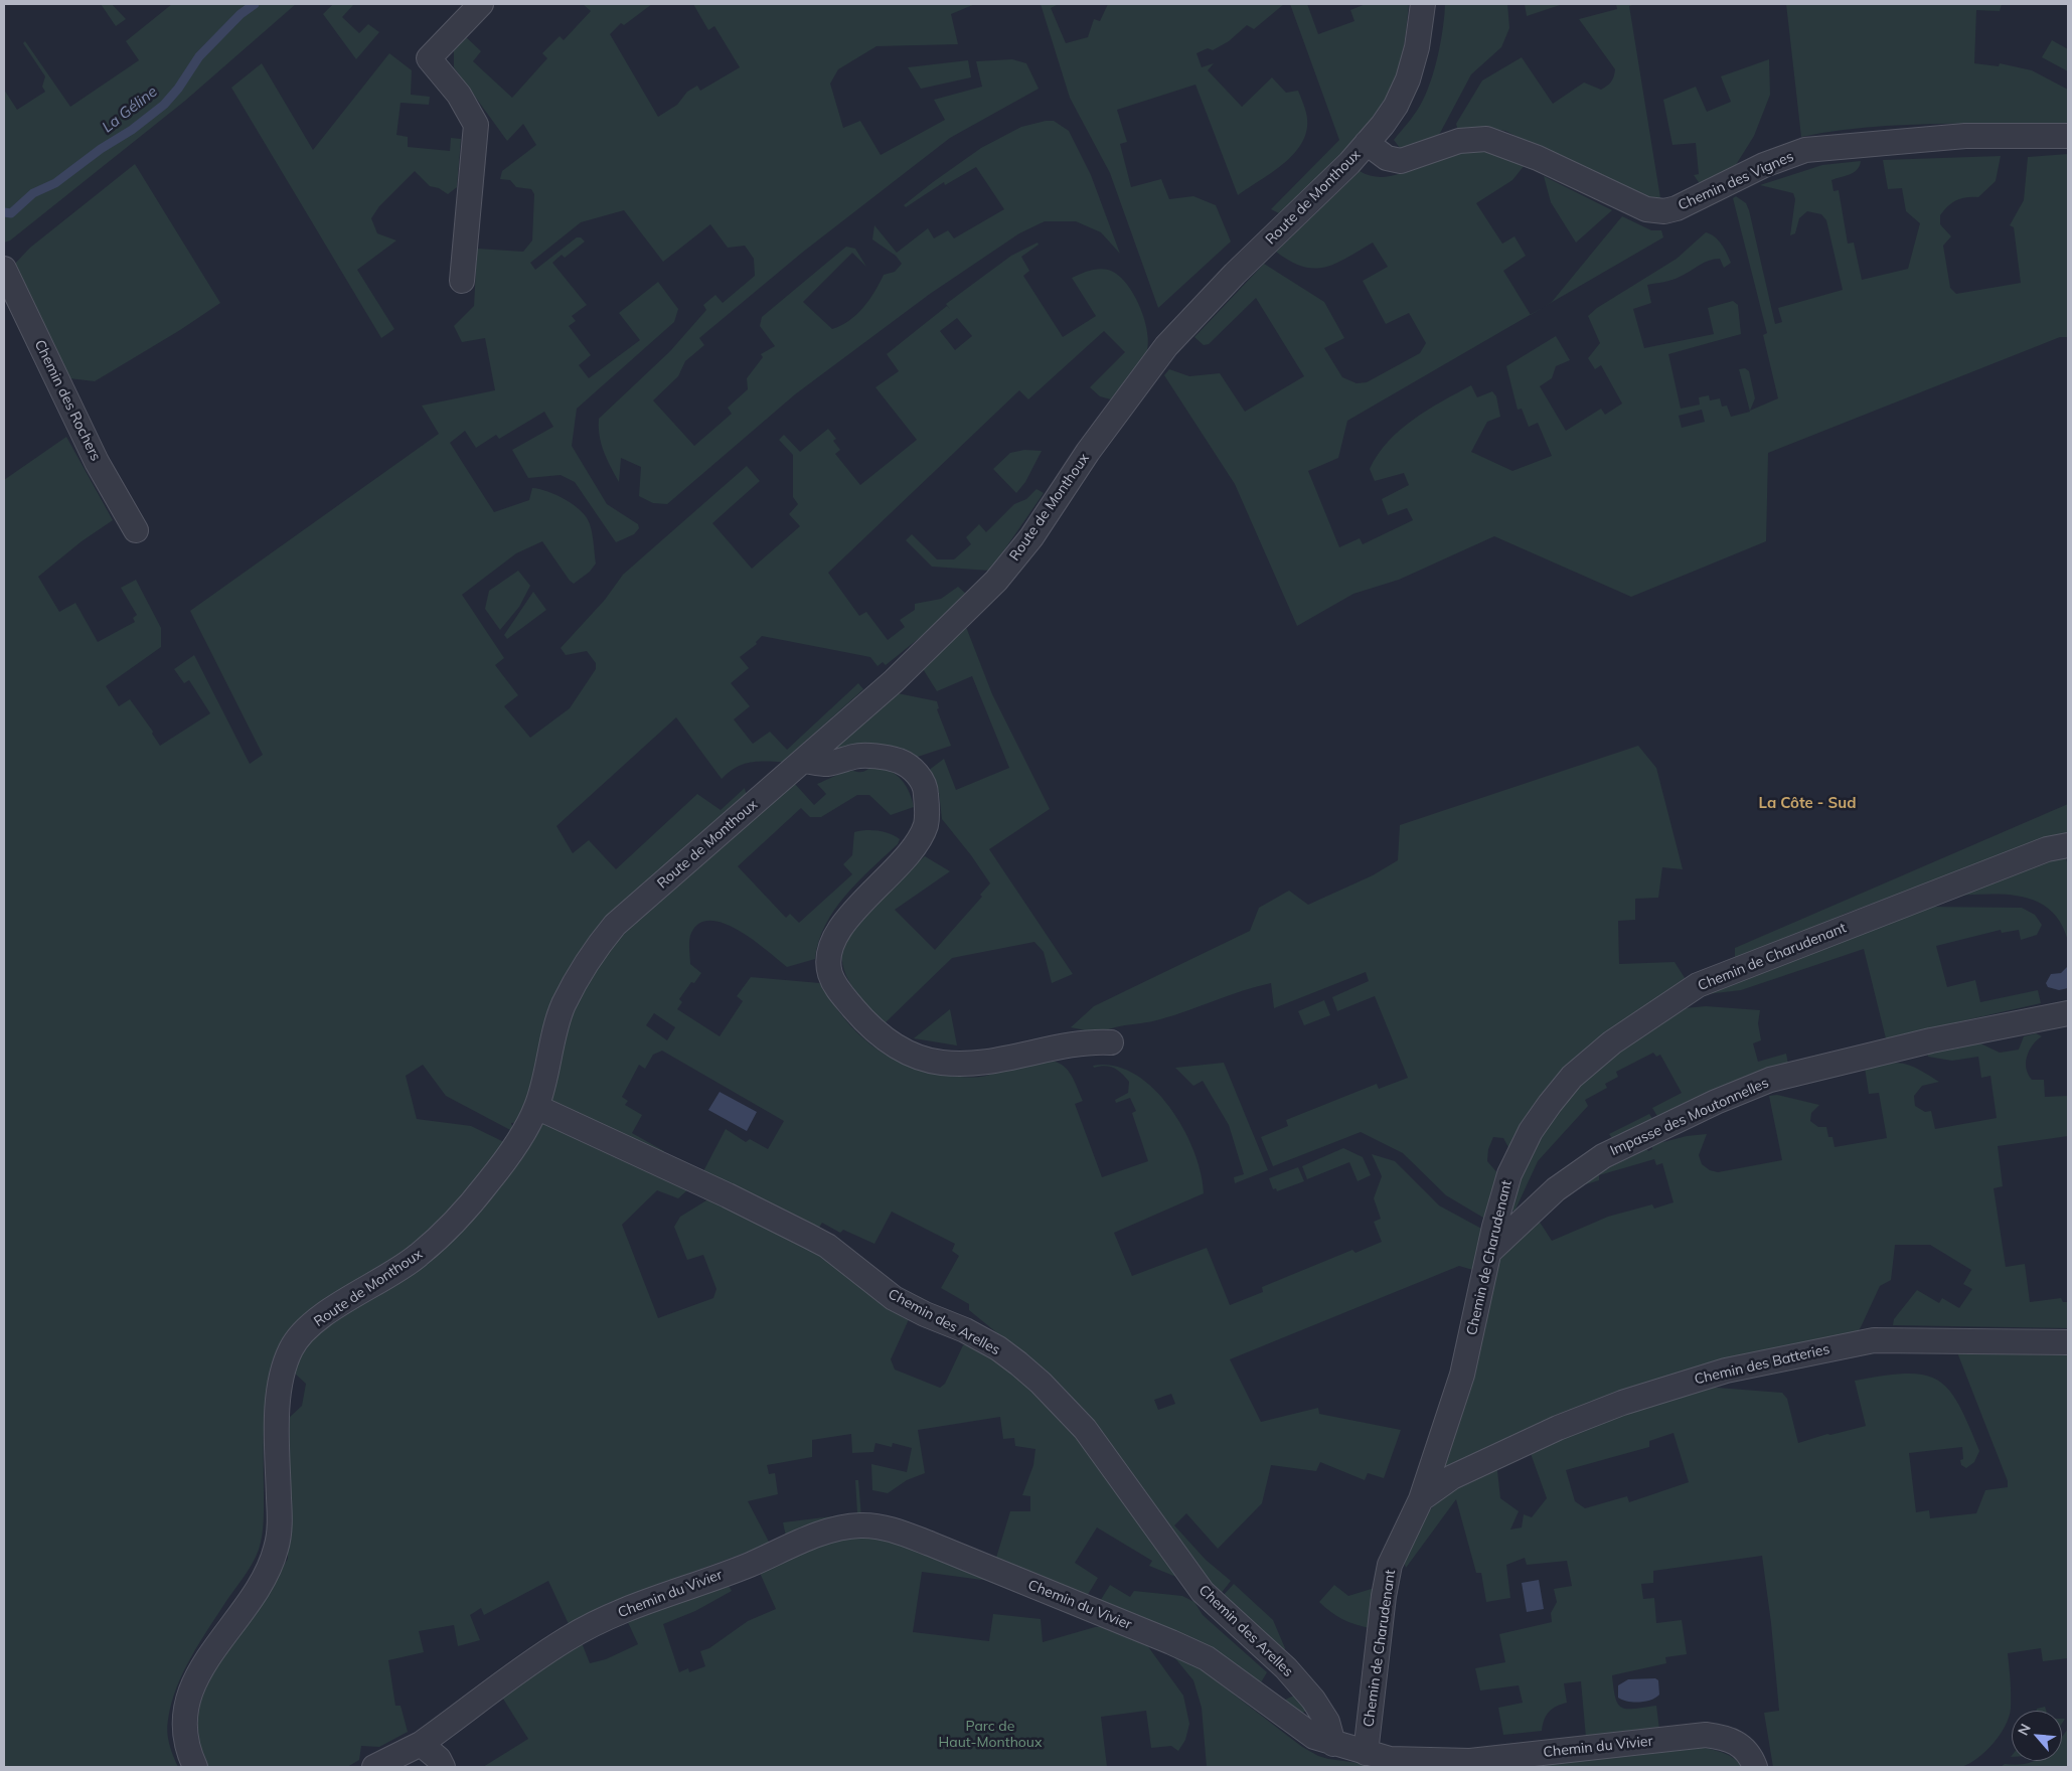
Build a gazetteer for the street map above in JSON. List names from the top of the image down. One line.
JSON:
{"streets":{"street":["Chemin des Vignes","Route de Monthoux","Chemin des Rochers","Chemin de Charudenant","Impasse des Moutonnelles","Chemin des Arelles","Chemin des Batteries","Chemin du Vivier"]},"crossings":[["Chemin des Vignes","Route de Monthoux"],["Route de Monthoux","Chemin des Arelles"],["Chemin de Charudenant","Impasse des Moutonnelles"],["Chemin de Charudenant","Chemin des Batteries"],["Chemin de Charudenant","Chemin du Vivier"],["Chemin des Arelles","Chemin du Vivier"]],"districts":["La Côte - Sud"],"water":["La Géline"],"parks":["Parc de Haut-Monthoux"],"north":"top left"}
